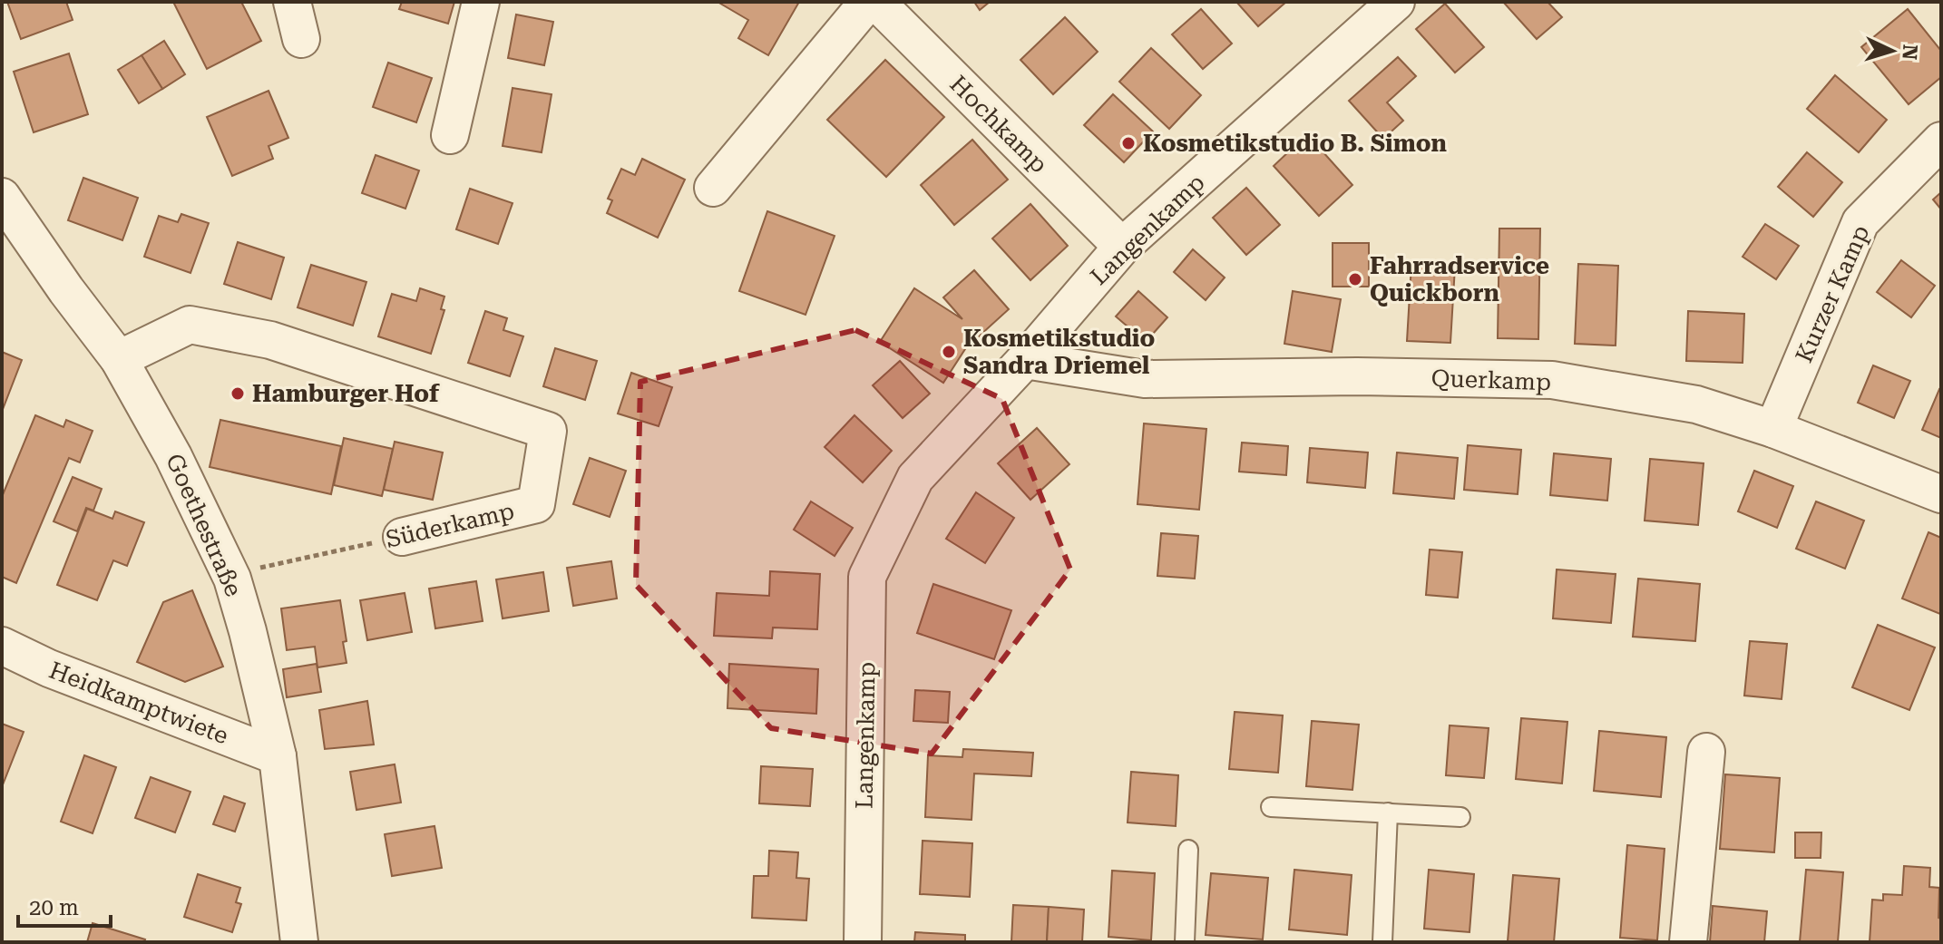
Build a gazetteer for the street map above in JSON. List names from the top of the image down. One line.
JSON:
{"streets":{"street":["Hochkamp","Langenkamp","Kurzer Kamp","Querkamp","Goethestraße","Süderkamp","Heidkamptwiete"]},"crossings":[["Hochkamp","Langenkamp"],["Langenkamp","Querkamp"],["Kurzer Kamp","Querkamp"],["Goethestraße","Süderkamp"],["Goethestraße","Heidkamptwiete"]],"places":["Kosmetikstudio B. Simon","Fahrradservice Quickborn","Kosmetikstudio Sandra Driemel","Hamburger Hof"],"scale_bar":"20 m","north":"right"}
